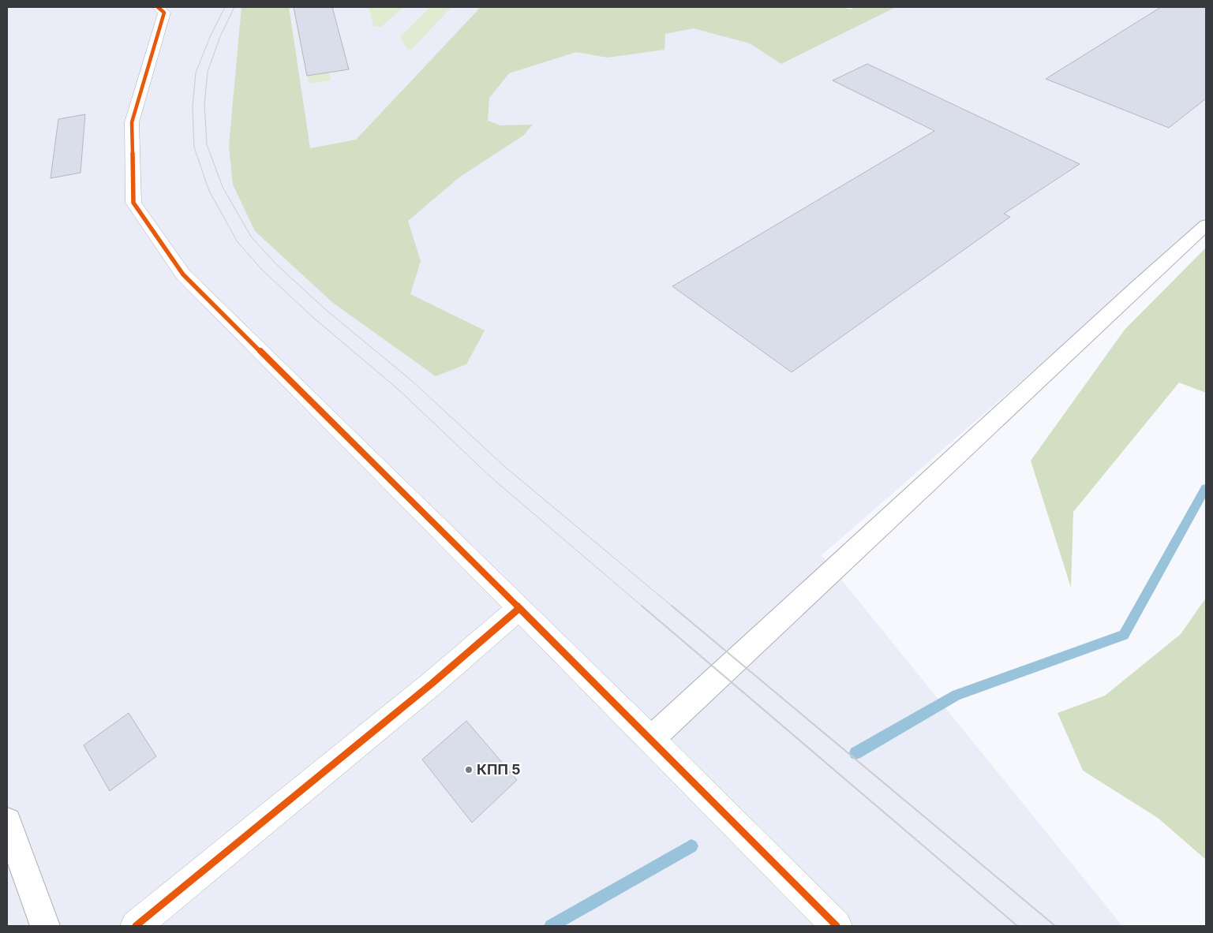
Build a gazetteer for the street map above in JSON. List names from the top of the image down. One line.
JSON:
{"places":["КПП 5"]}
